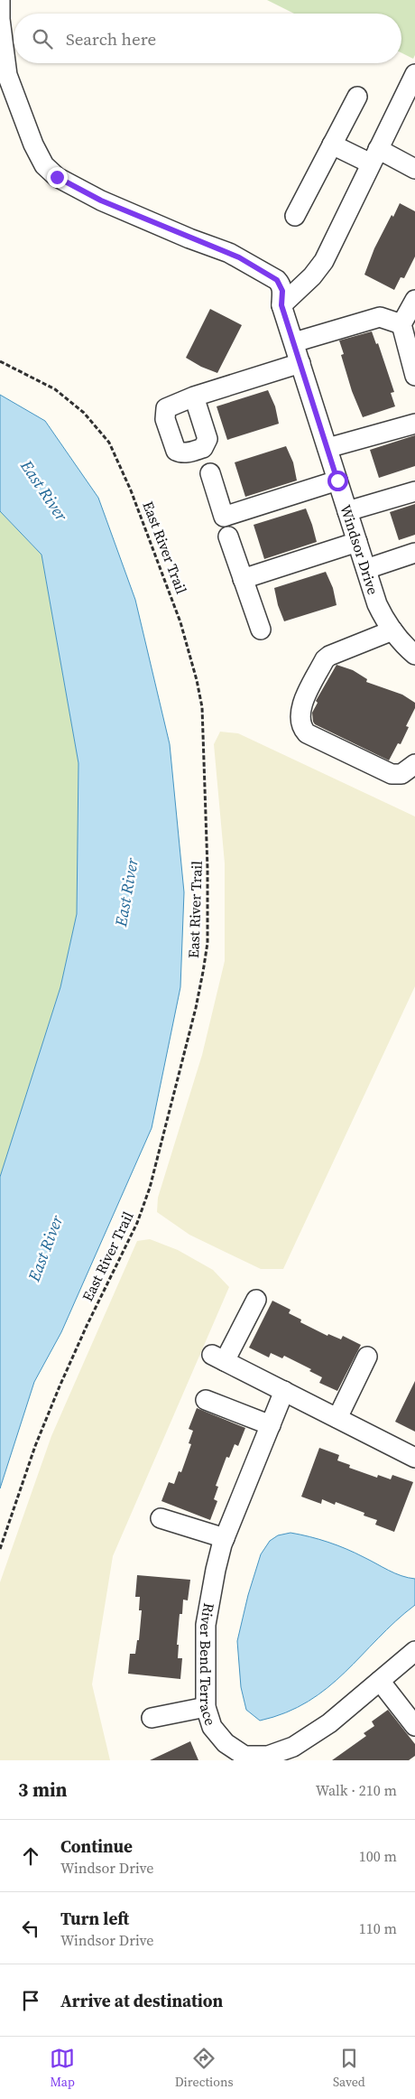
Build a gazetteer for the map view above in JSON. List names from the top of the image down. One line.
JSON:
{"streets":{"street":["Windsor Drive","River Bend Terrace"],"path":["East River Trail"]},"water":["East River"],"page":{"search":"Search here","heading":["3 min","Walk · 210 m"],"list":[["Continue","Windsor Drive","100 m"],["Turn left","Windsor Drive","110 m"],"Arrive at destination"],"nav":["Map","Directions","Saved"]}}
